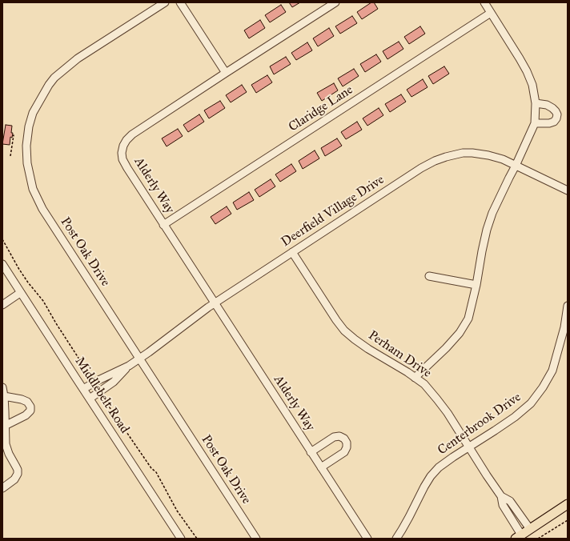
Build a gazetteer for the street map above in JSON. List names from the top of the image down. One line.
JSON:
{"streets":{"street":["Claridge Lane","Alderly Way","Deerfield Village Drive","Post Oak Drive","Perham Drive","Middlebelt Road","Centerbrook Drive"]},"crossings":[["Claridge Lane","Alderly Way"],["Alderly Way","Deerfield Village Drive"],["Deerfield Village Drive","Post Oak Drive"],["Deerfield Village Drive","Perham Drive"],["Deerfield Village Drive","Middlebelt Road"],["Perham Drive","Centerbrook Drive"]]}
